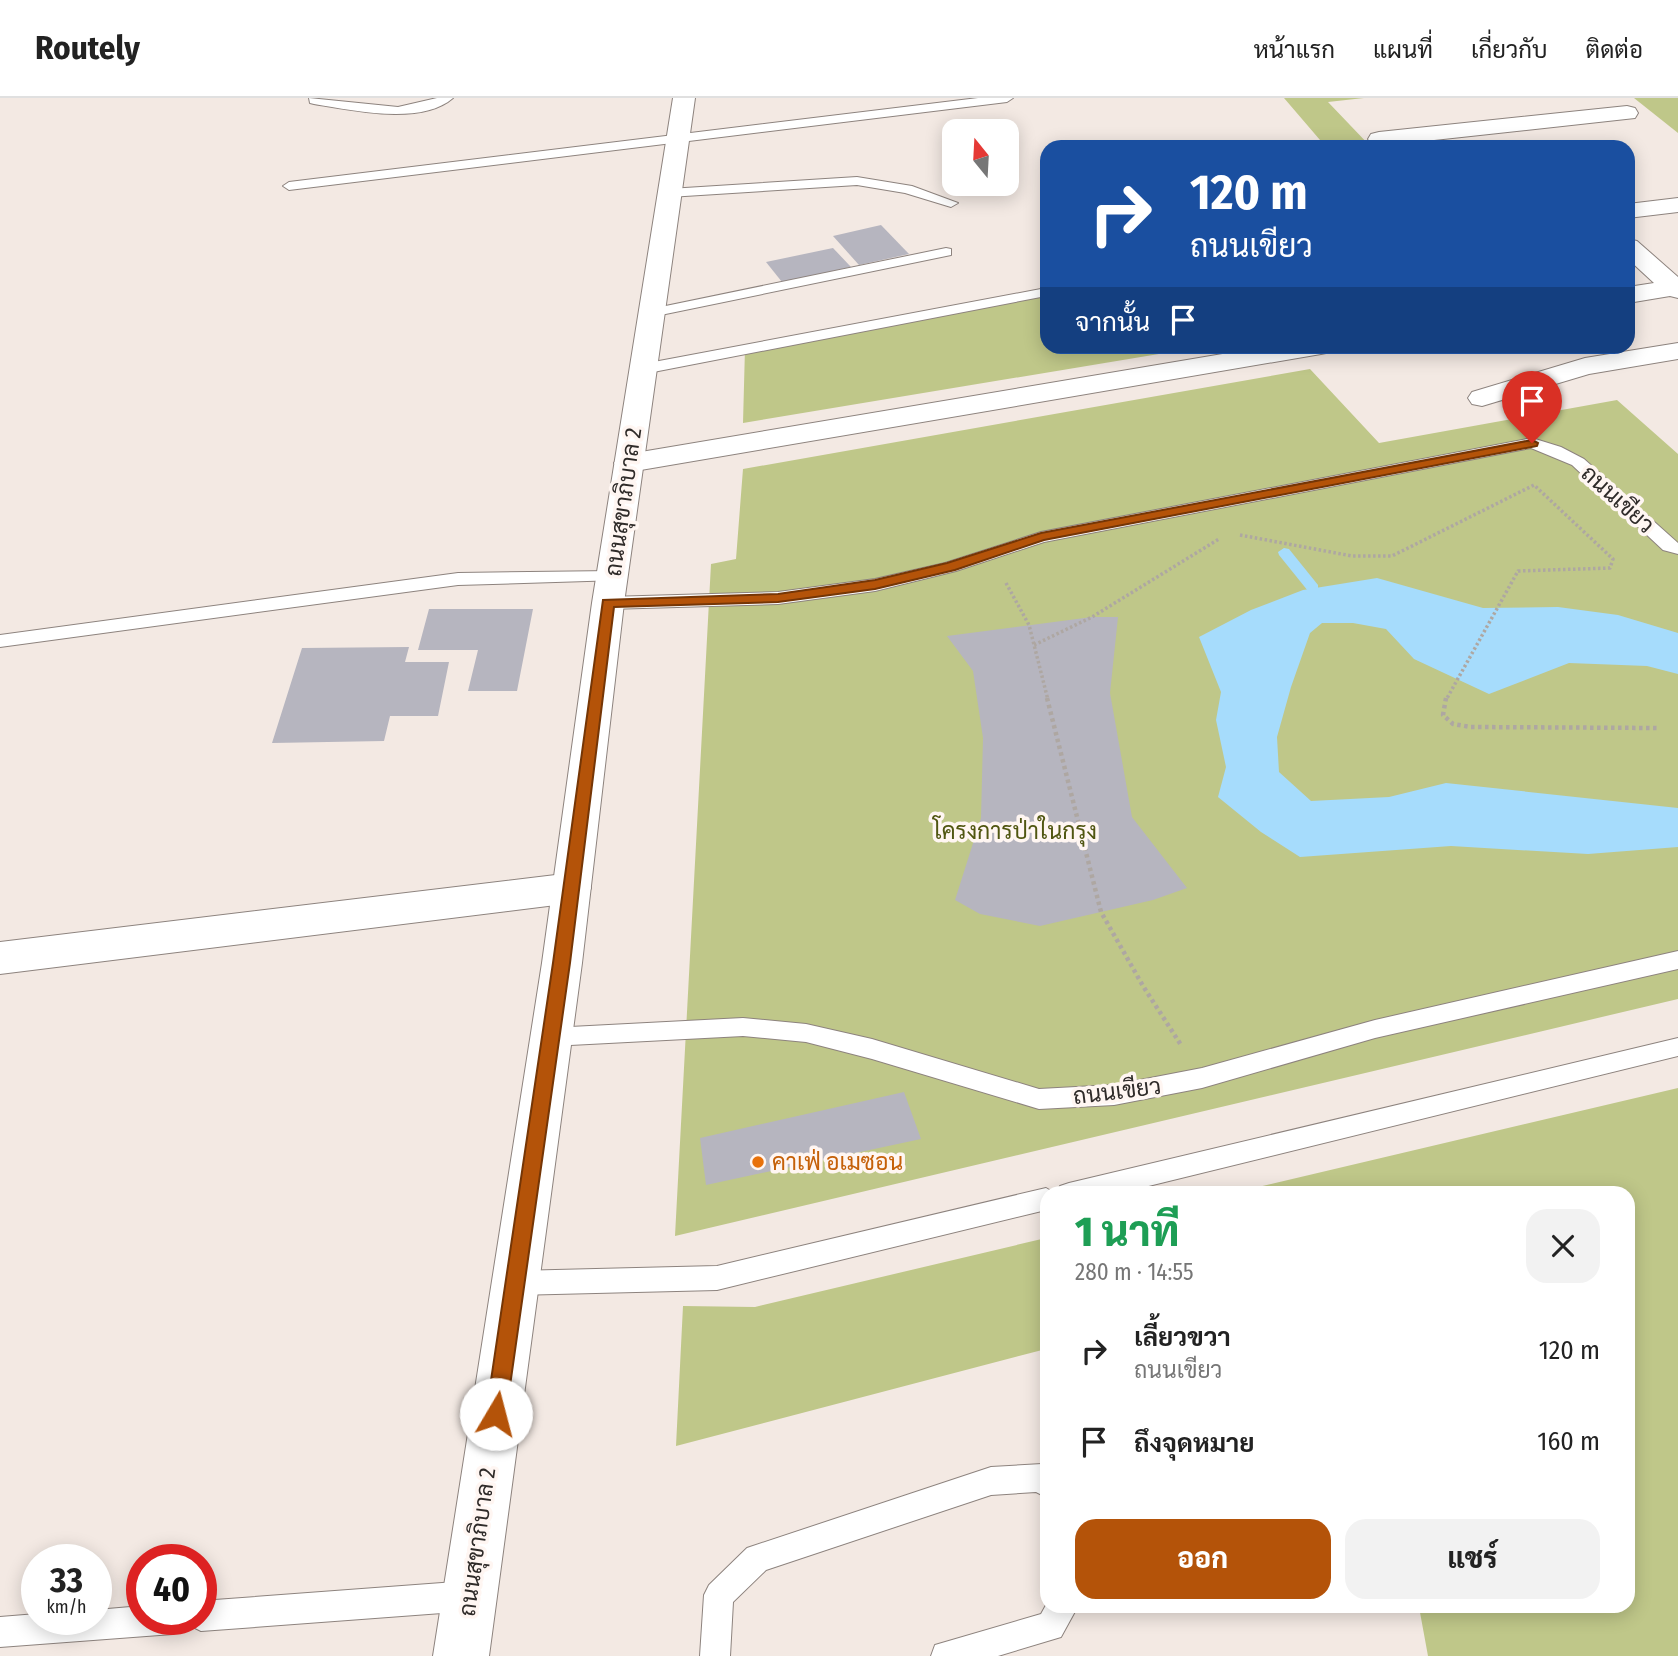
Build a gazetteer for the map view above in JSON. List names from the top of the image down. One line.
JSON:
{"streets":{"street":["ถนนสุขาภิบาล 2"],"lane":["ถนนเขียว"]},"crossings":[["ถนนเขียว","ถนนสุขาภิบาล 2"]],"parks":["โครงการป่าในกรุง"],"places":["คาเฟ่ อเมซอน"],"north":"top","page":{"header":"Routely","nav":["หน้าแรก","แผนที่","เกี่ยวกับ","ติดต่อ"],"turn":["120 m","ถนนเขียว"],"then":"จากนั้น","heading":["1 นาที","280 m · 14:55"],"list":[{"name":"เลี้ยวขวา","note":"ถนนเขียว","value":"120 m"},{"name":"ถึงจุดหมาย","value":"160 m"}],"buttons":["ออก","แชร์"],"speed":"33 km/h","limit":"40"}}
